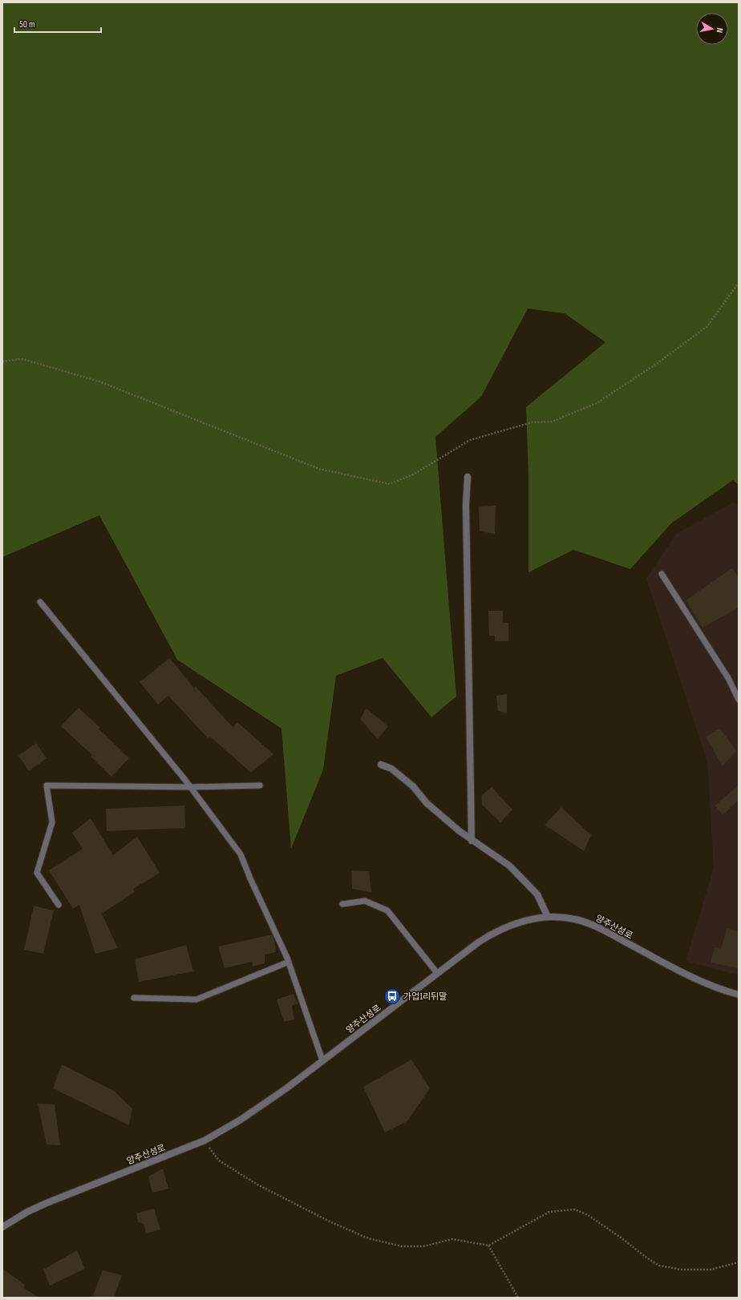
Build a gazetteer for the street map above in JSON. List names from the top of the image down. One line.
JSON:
{"streets":{"street":["양주산성로"]},"places":{"bus stop":["가업1리뒤말"]},"scale_bar":"50 m","north":"right"}
